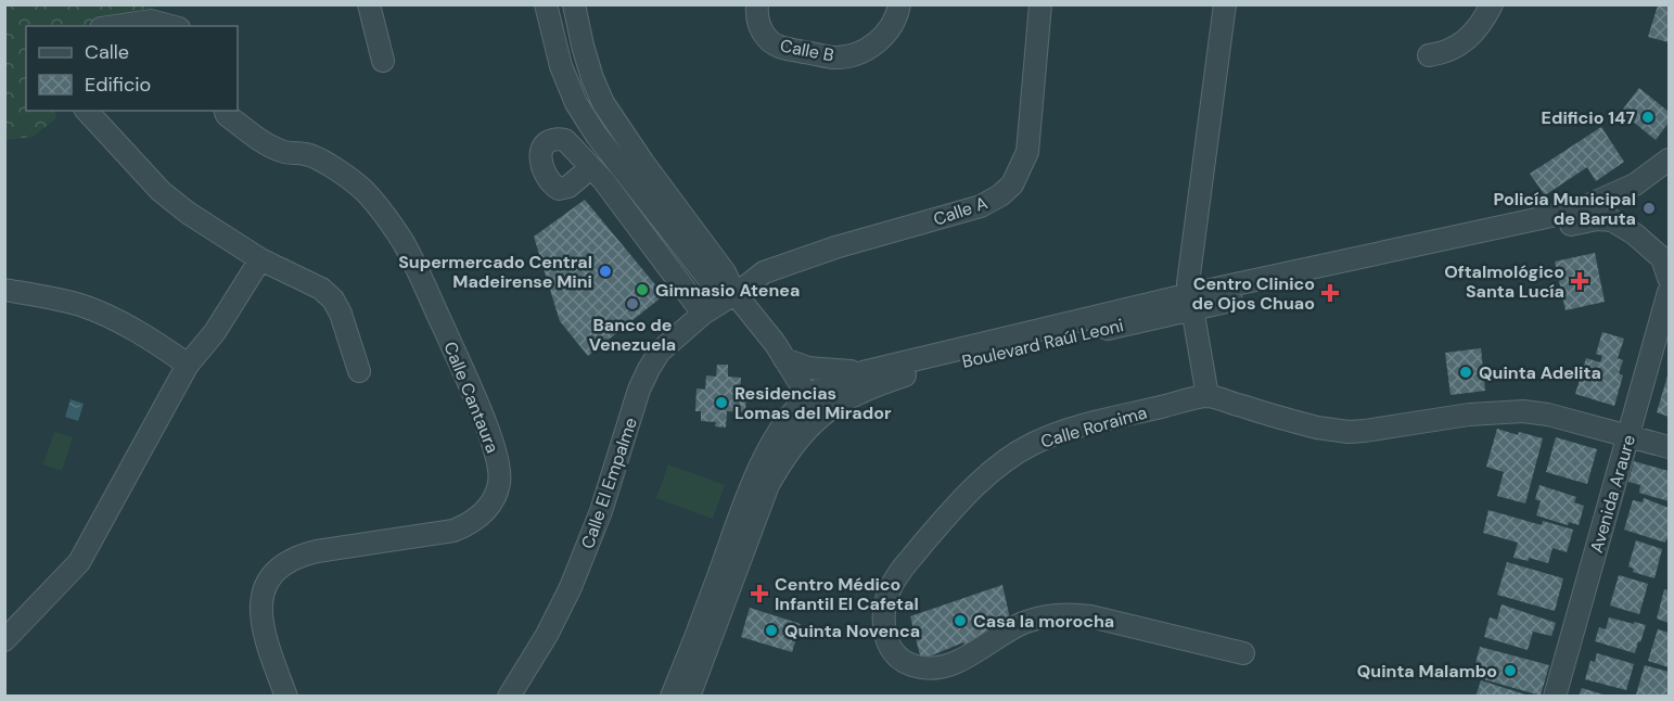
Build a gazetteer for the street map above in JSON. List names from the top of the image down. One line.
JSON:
{"streets":{"street":["Calle B","Calle A","Boulevard Raúl Leoni","Calle Cantaura","Calle Roraima","Calle El Empalme","Avenida Araure"]},"crossings":[["Calle A","Calle El Empalme"],["Calle Roraima","Avenida Araure"]],"places":{"other":["Edificio 147","Policía Municipal de Baruta","Supermercado Central Madeirense Mini","Gimnasio Atenea","Banco de Venezuela","Quinta Adelita","Residencias Lomas del Mirador","Casa la morocha","Quinta Novenca","Quinta Malambo"],"health":["Oftalmológico Santa Lucía","Centro Clinico de Ojos Chuao","Centro Médico Infantil El Cafetal"]},"legend":["Calle","Edificio"]}
